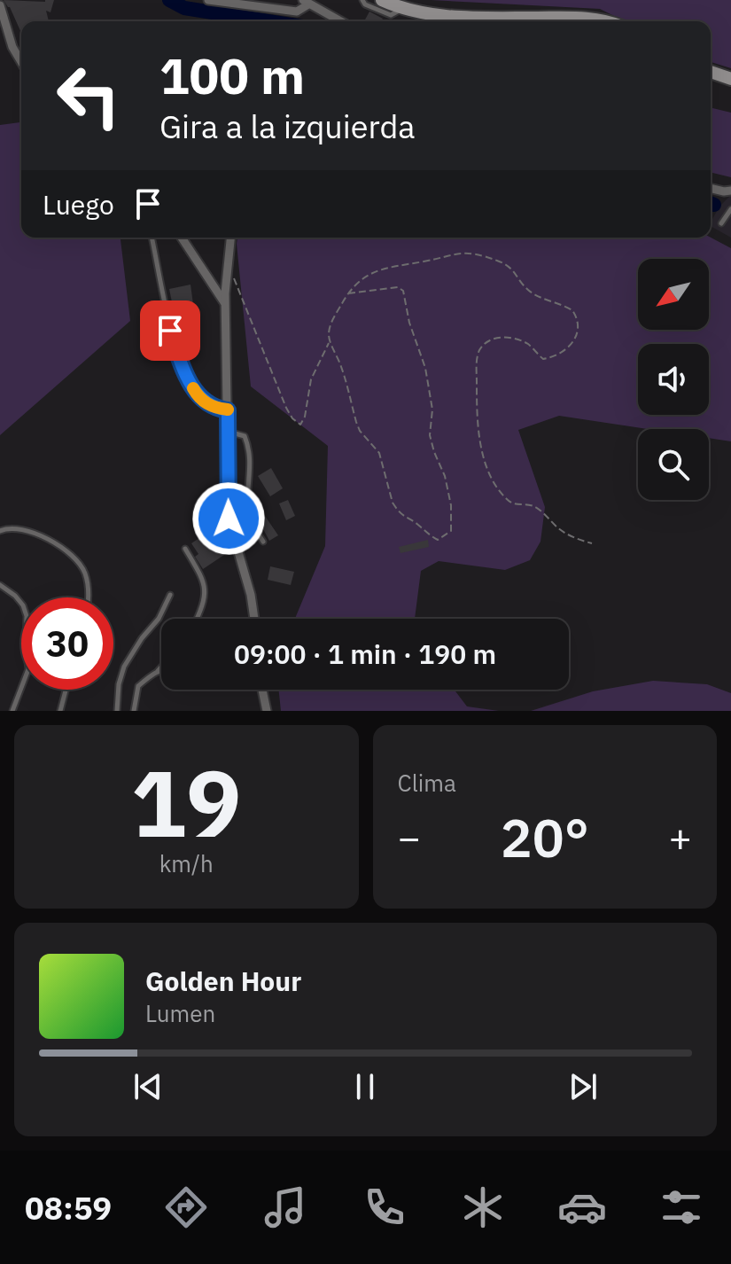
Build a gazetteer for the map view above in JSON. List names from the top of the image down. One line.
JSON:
{"north":"bottom left","page":{"turn":["100 m","Gira a la izquierda"],"then":"Luego","limit":"30","trip":"09:00 · 1 min · 190 m","tile":[["19","km/h"],"Clima"],"heat":["−","20°","+"],"song":["Golden Hour","Lumen"],"tabs":"08:59"}}
